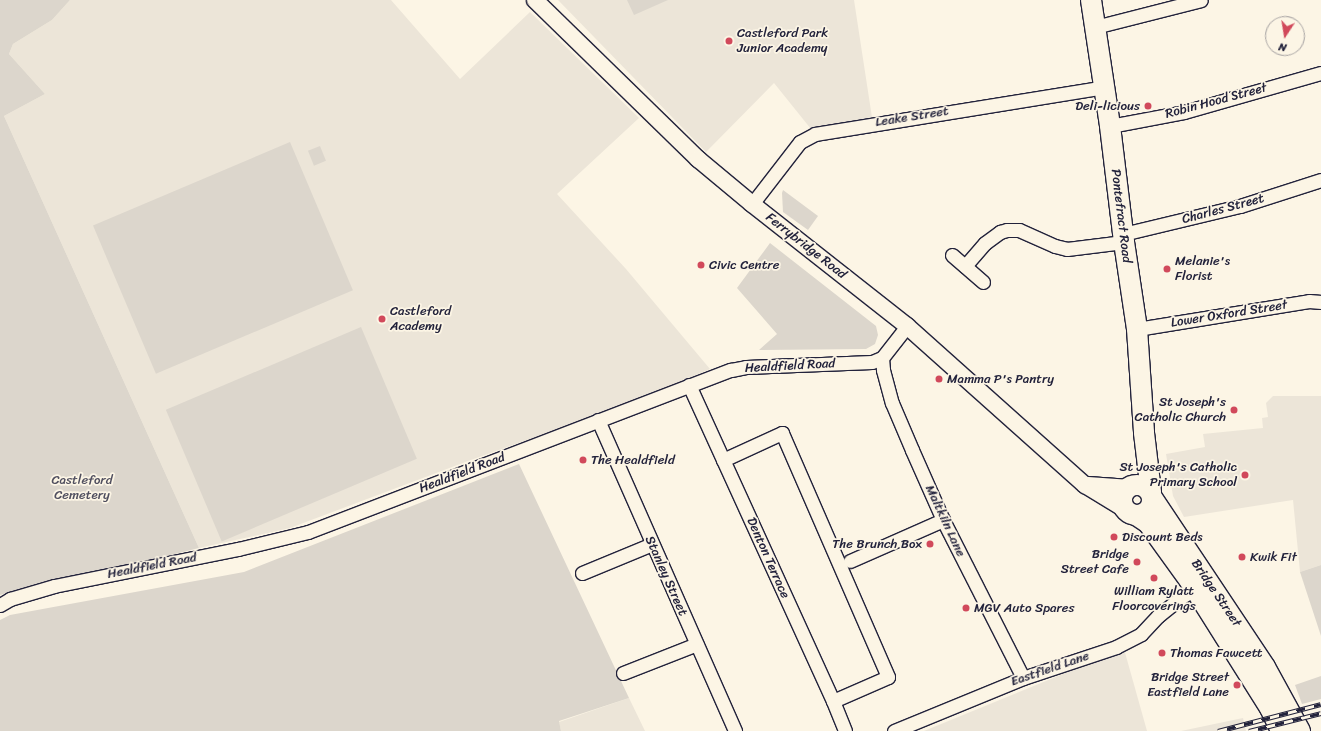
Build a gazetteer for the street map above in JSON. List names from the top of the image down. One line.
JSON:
{"streets":{"main road":["Pontefract Road","Bridge Street"],"street":["Robin Hood Street","Leake Street","Charles Street","Ferrybridge Road","Lower Oxford Street","Healdfield Road","Maltkiln Lane","Denton Terrace","Stanley Street","Eastfield Lane"]},"crossings":[["Robin Hood Street","Pontefract Road"],["Leake Street","Pontefract Road"],["Leake Street","Ferrybridge Road"],["Charles Street","Pontefract Road"],["Pontefract Road","Ferrybridge Road"],["Pontefract Road","Lower Oxford Street"],["Pontefract Road","Bridge Street"],["Ferrybridge Road","Bridge Street"],["Healdfield Road","Maltkiln Lane"],["Healdfield Road","Denton Terrace"],["Healdfield Road","Stanley Street"],["Maltkiln Lane","Eastfield Lane"],["Bridge Street","Eastfield Lane"]],"parks":["Castleford Cemetery"],"places":["Castleford Park Junior Academy","Deli-licious","Civic Centre","Melanie's Florist","Castleford Academy","Mamma P's Pantry","St Joseph's Catholic Church","The Healdfield","St Joseph's Catholic Primary School","Discount Beds","The Brunch Box","Kwik Fit","Bridge Street Cafe","William Rylatt Floorcoverings","MGV Auto Spares","Thomas Fawcett","Bridge Street Eastfield Lane"],"north":"bottom"}
